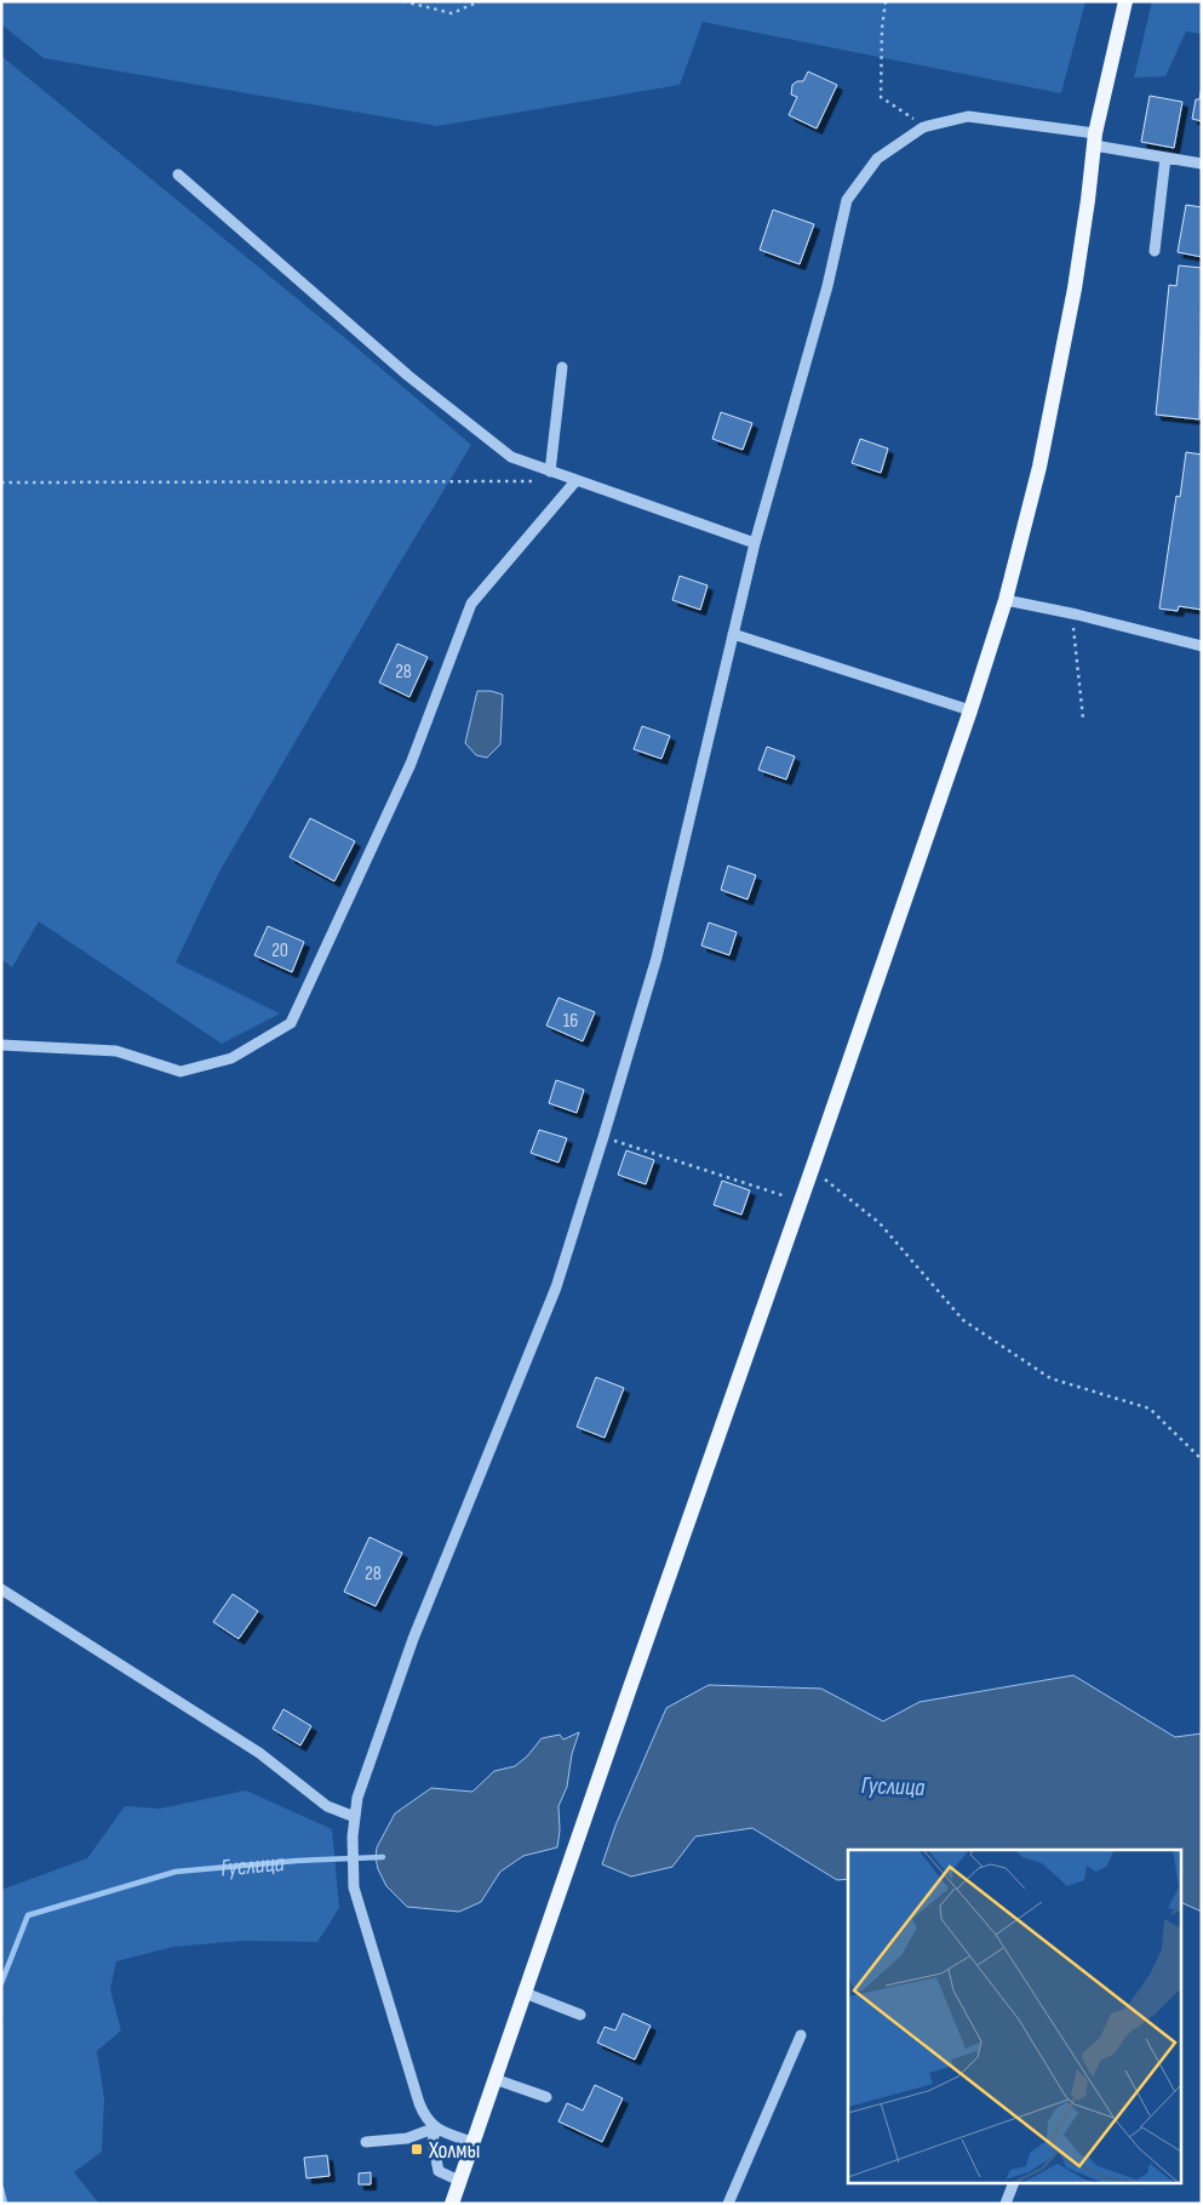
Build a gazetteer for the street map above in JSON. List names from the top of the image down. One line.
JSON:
{"water":["Гуслица"],"places":{"transit":["Холмы"]},"house_numbers":["28","20","16","28"]}
